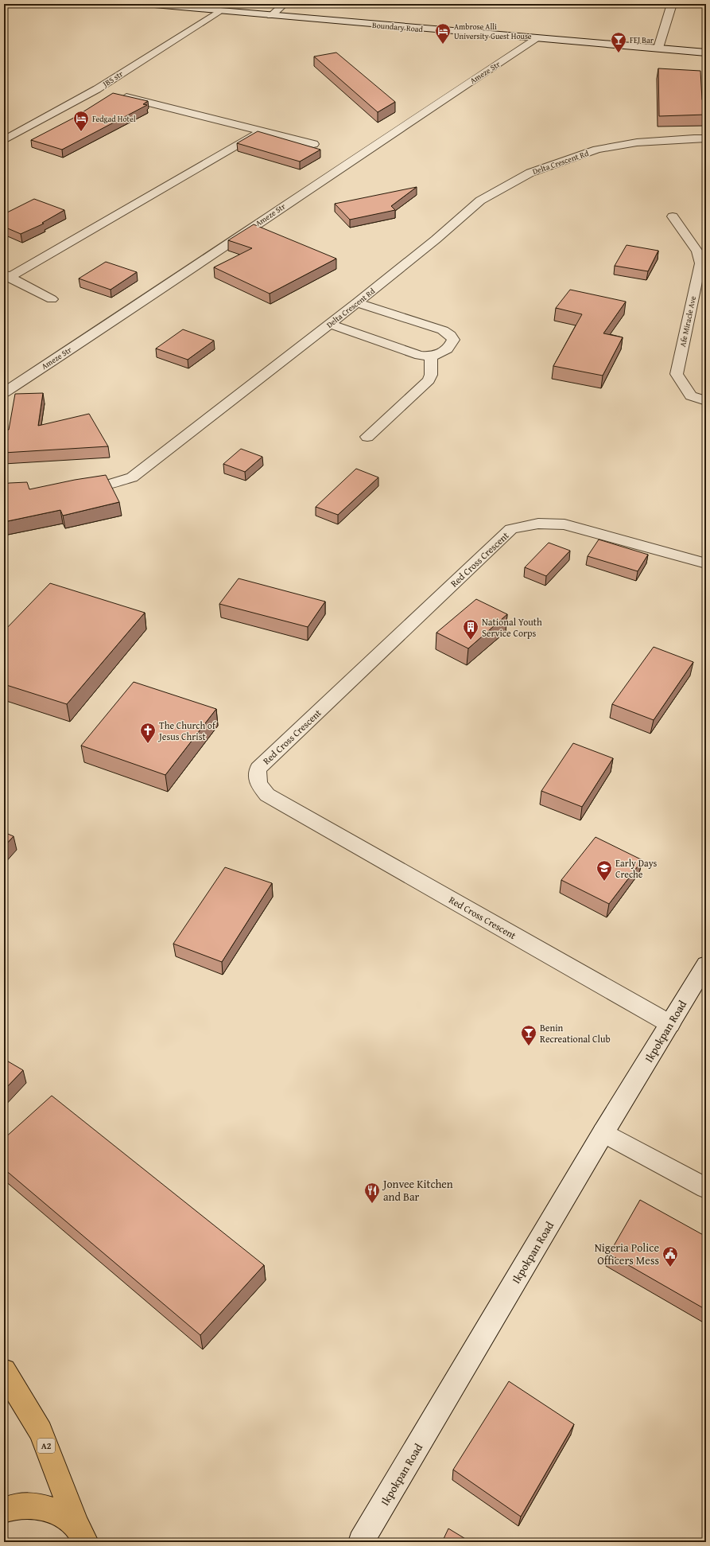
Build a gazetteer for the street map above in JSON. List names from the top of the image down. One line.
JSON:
{"streets":{"highway":["A2"],"street":["Boundary Road","Ameze Str","JBS str","Delta Crescent Rd","Afe Miracle Ave","Red Cross Crescent","Ikpokpan Road"]},"crossings":[["Boundary Road","Ameze Str"],["Boundary Road","JBS str"],["Red Cross Crescent","Ikpokpan Road"]],"places":{"hotel":["Ambrose Alli University Guest House","Fedgad Hotel"],"bar":["FEJ Bar","Benin Recreational Club"],"building":["National Youth Service Corps"],"church":["The Church of Jesus Christ"],"school or university":["Early Days Creche"],"restaurant":["Jonvee Kitchen and Bar"],"public building":["Nigeria Police Officers Mess"]}}
